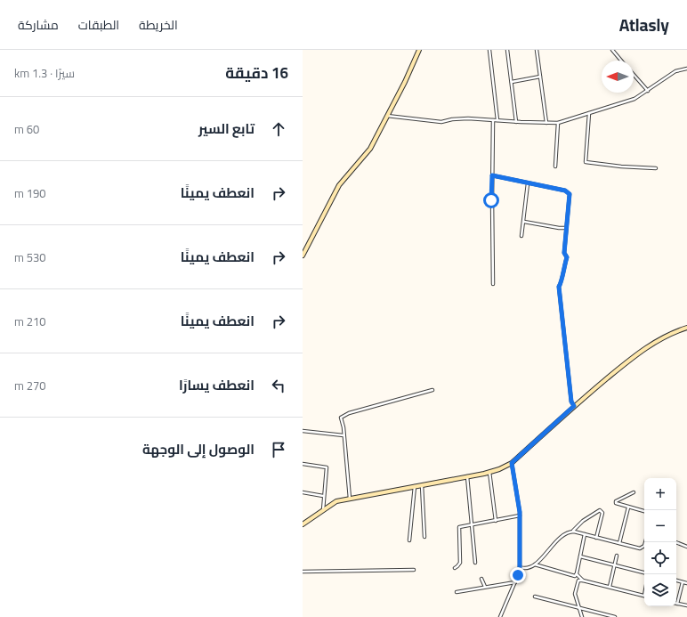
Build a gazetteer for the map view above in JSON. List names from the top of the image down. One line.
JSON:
{"north":"left","page":{"header":"Atlasly","nav":["الخريطة","الطبقات","مشاركة"],"heading":["16 دقيقة","سيرًا · 1.3 km"],"list":[["تابع السير","60 m"],["انعطف يمينًا","190 m"],["انعطف يمينًا","530 m"],["انعطف يمينًا","210 m"],["انعطف يسارًا","270 m"],"الوصول إلى الوجهة"],"map_buttons":["+","−"]}}
